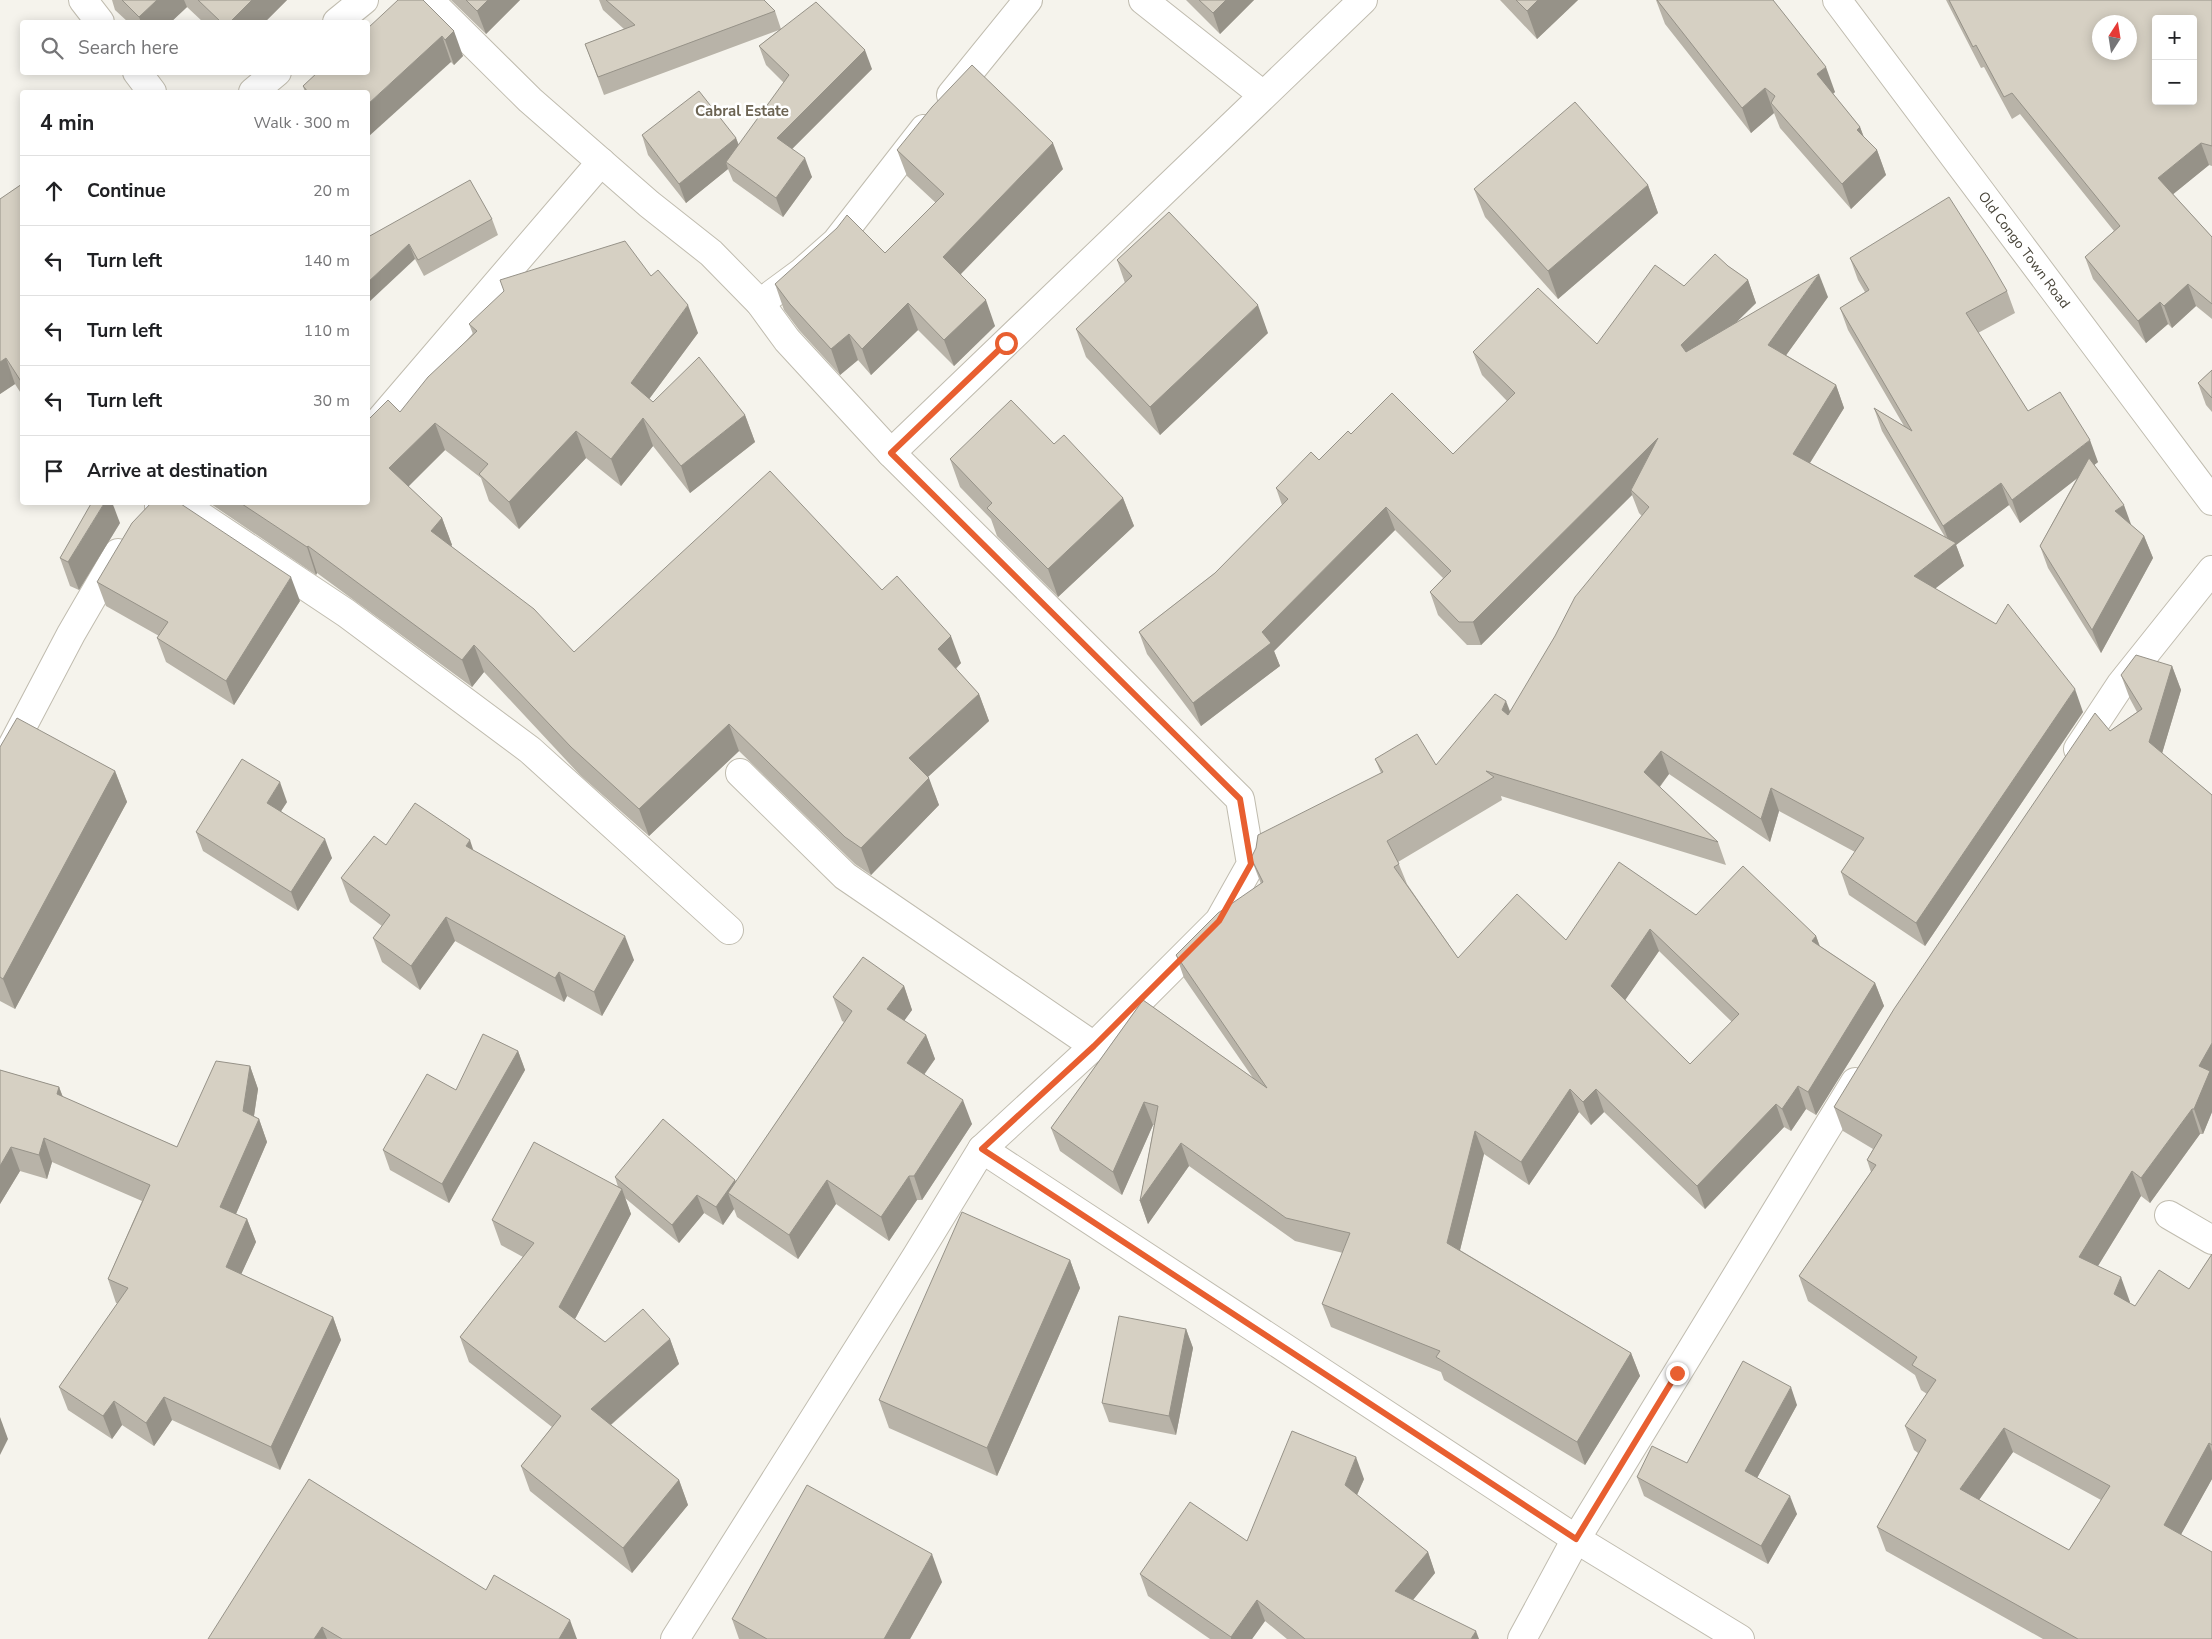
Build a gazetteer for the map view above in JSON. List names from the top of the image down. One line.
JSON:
{"streets":{"street":["Old Congo Town Road"]},"districts":["Cabral Estate"],"north":"top","page":{"map_buttons":["+","−"],"search":"Search here","heading":["4 min","Walk · 300 m"],"list":[["Continue","20 m"],["Turn left","140 m"],["Turn left","110 m"],["Turn left","30 m"],"Arrive at destination"]}}
